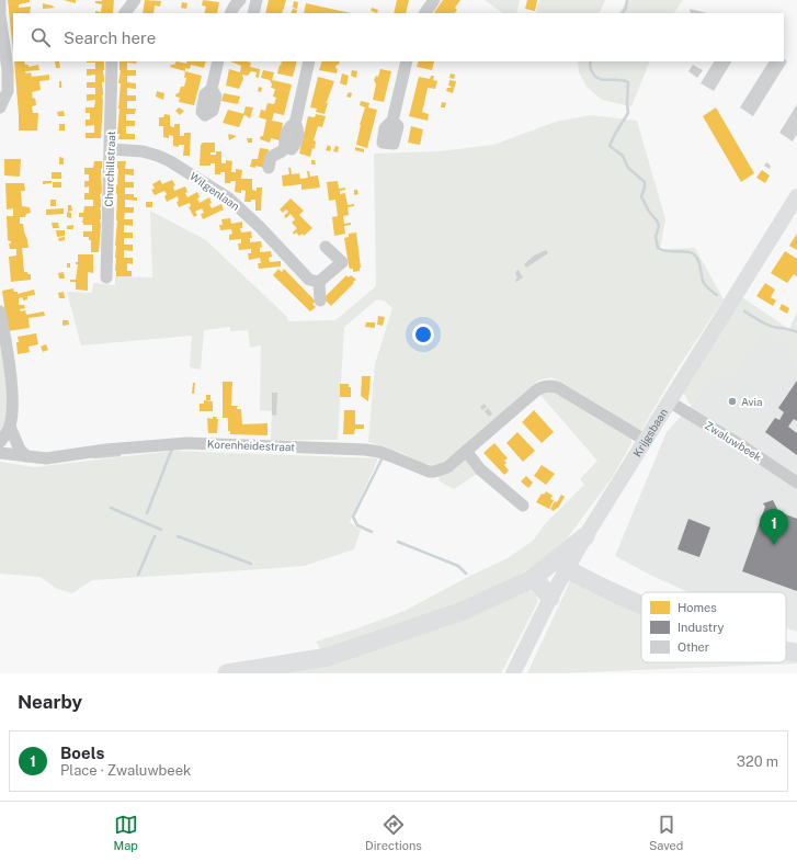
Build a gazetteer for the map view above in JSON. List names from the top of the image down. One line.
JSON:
{"streets":{"main road":["Krijgsbaan"],"street":["Churchillstraat","Wilgenlaan","Zwaluwbeek","Korenheidestraat"]},"crossings":[["Churchillstraat","Wilgenlaan"],["Krijgsbaan","Zwaluwbeek"],["Krijgsbaan","Korenheidestraat"]],"places":["Avia"],"legend":["Homes","Industry","Other"],"page":{"search":"Search here","pins":"1","heading":"Nearby","list":[{"mark":"1","name":"Boels","note":"Place · Zwaluwbeek","value":"320 m"}],"nav":["Map","Directions","Saved"]}}
